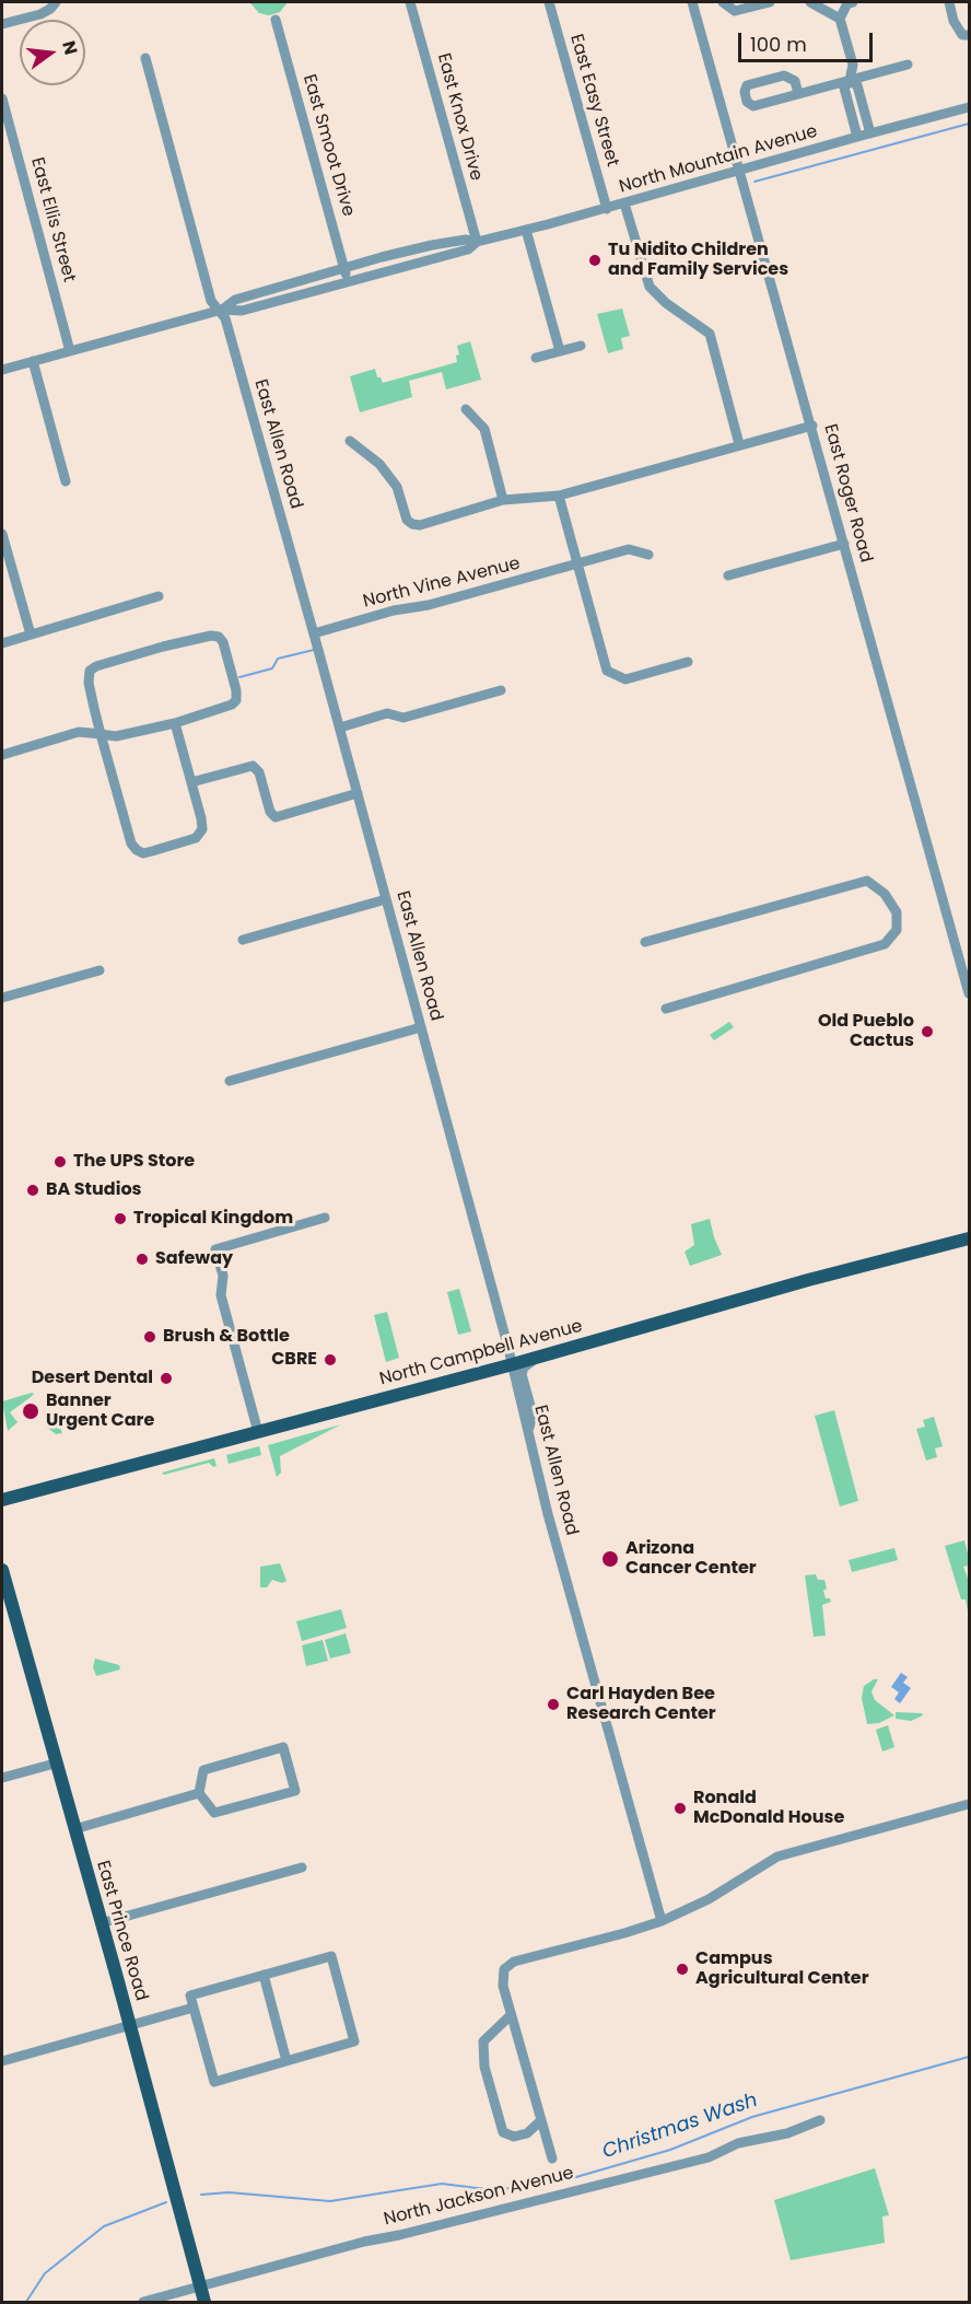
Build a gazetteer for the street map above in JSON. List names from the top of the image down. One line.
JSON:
{"streets":{"main road":["North Campbell Avenue","East Prince Road"],"street":["East Easy Street","East Knox Drive","East Smoot Drive","North Mountain Avenue","East Ellis Street","East Allen Road","East Roger Road","North Vine Avenue","North Jackson Avenue"]},"crossings":[["East Easy Street","North Mountain Avenue"],["East Knox Drive","North Mountain Avenue"],["East Smoot Drive","North Mountain Avenue"],["North Mountain Avenue","East Ellis Street"],["North Mountain Avenue","East Allen Road"],["North Mountain Avenue","East Roger Road"],["East Allen Road","North Vine Avenue"],["East Allen Road","North Campbell Avenue"],["East Prince Road","North Jackson Avenue"]],"water":["Christmas Wash"],"places":["Tu Nidito Children and Family Services","Old Pueblo Cactus","The UPS Store","BA Studios","Tropical Kingdom","Safeway","Brush & Bottle","CBRE","Desert Dental","Banner Urgent Care","Arizona Cancer Center","Carl Hayden Bee Research Center","Ronald McDonald House","Campus Agricultural Center"],"scale_bar":"100 m","north":"right"}
